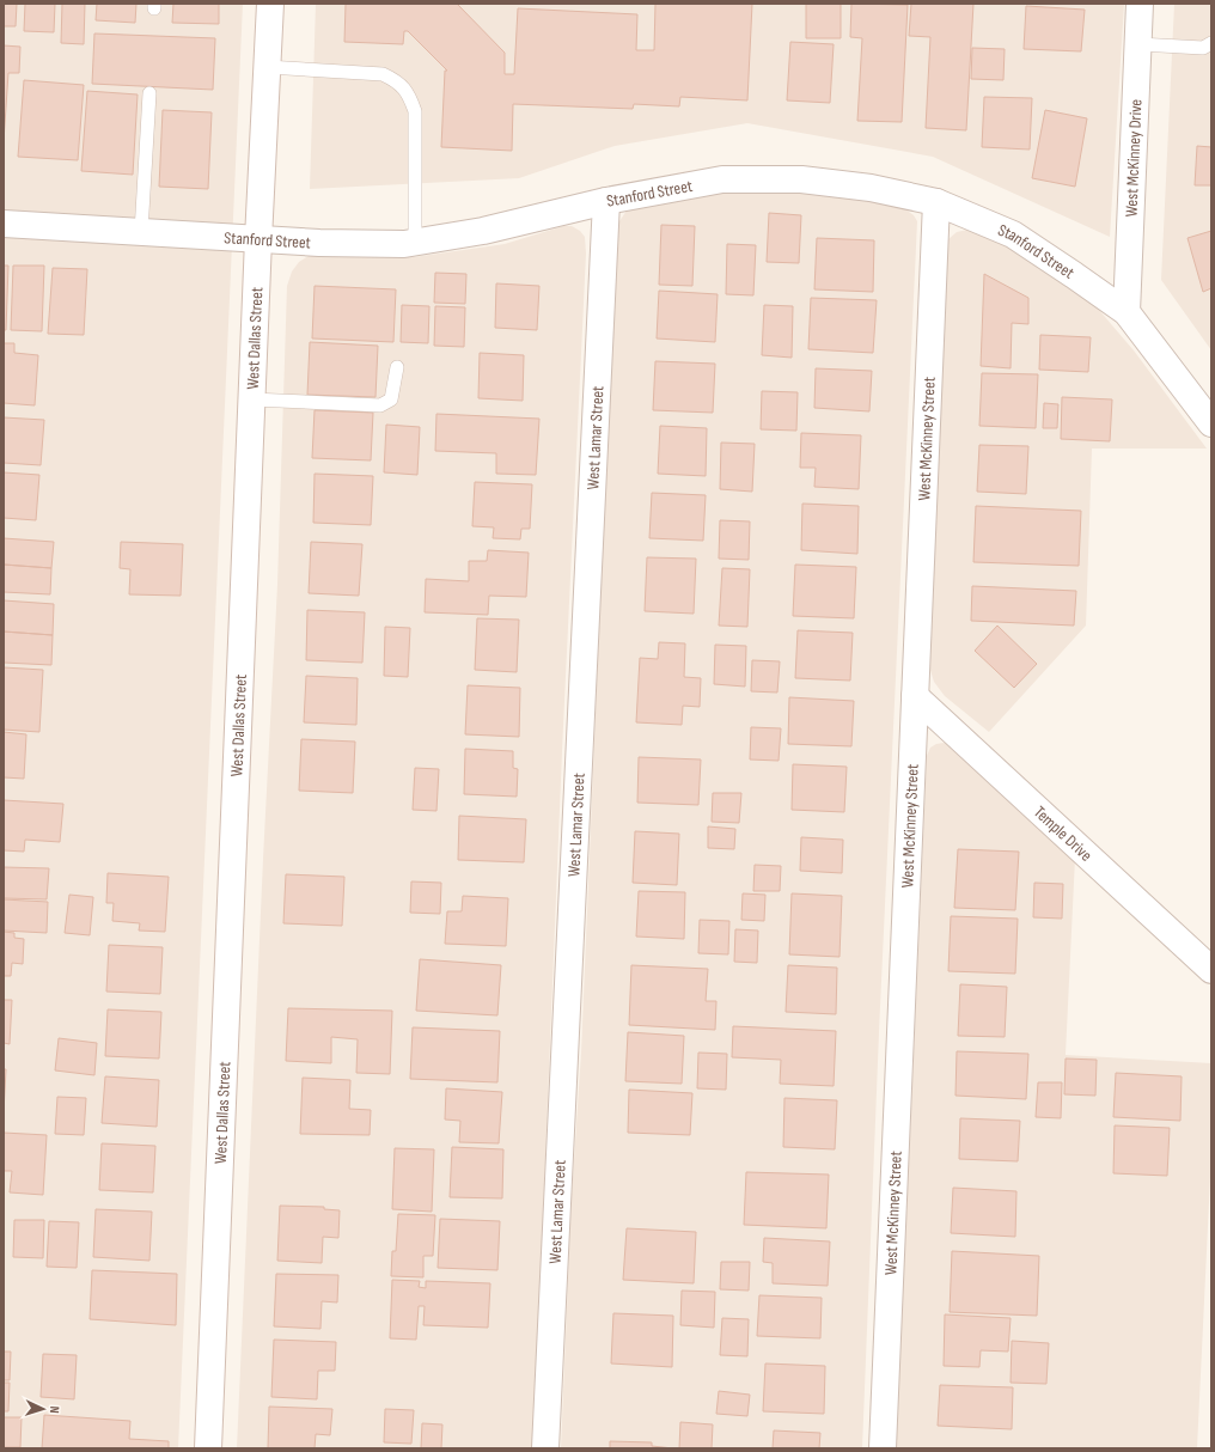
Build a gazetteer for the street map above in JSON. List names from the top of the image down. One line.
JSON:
{"streets":{"street":["West McKinney Drive","Stanford Street","West Dallas Street","West Lamar Street","West McKinney Street","Temple Drive"]},"crossings":[["West McKinney Drive","Stanford Street"],["Stanford Street","West Dallas Street"],["Stanford Street","West Lamar Street"],["Stanford Street","West McKinney Street"],["West McKinney Street","Temple Drive"]],"north":"right"}
